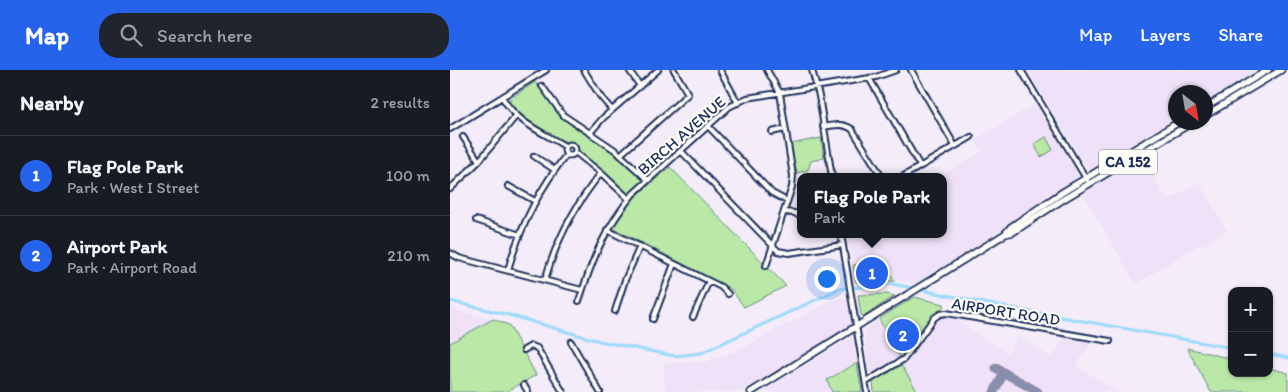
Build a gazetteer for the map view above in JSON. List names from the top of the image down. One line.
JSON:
{"streets":{"highway":["CA 152"],"street":["BIRCH AVENUE","AIRPORT ROAD"]},"north":"bottom right","page":{"header":"Map","search":"Search here","nav":["Map","Layers","Share"],"heading":["Nearby","2 results"],"list":[{"mark":"1","name":"Flag Pole Park","note":"Park · West I Street","value":"100 m"},{"mark":"2","name":"Airport Park","note":"Park · Airport Road","value":"210 m"}],"popup":["Flag Pole Park","Park"],"pins":["1","2"],"map_buttons":["+","−"]}}
